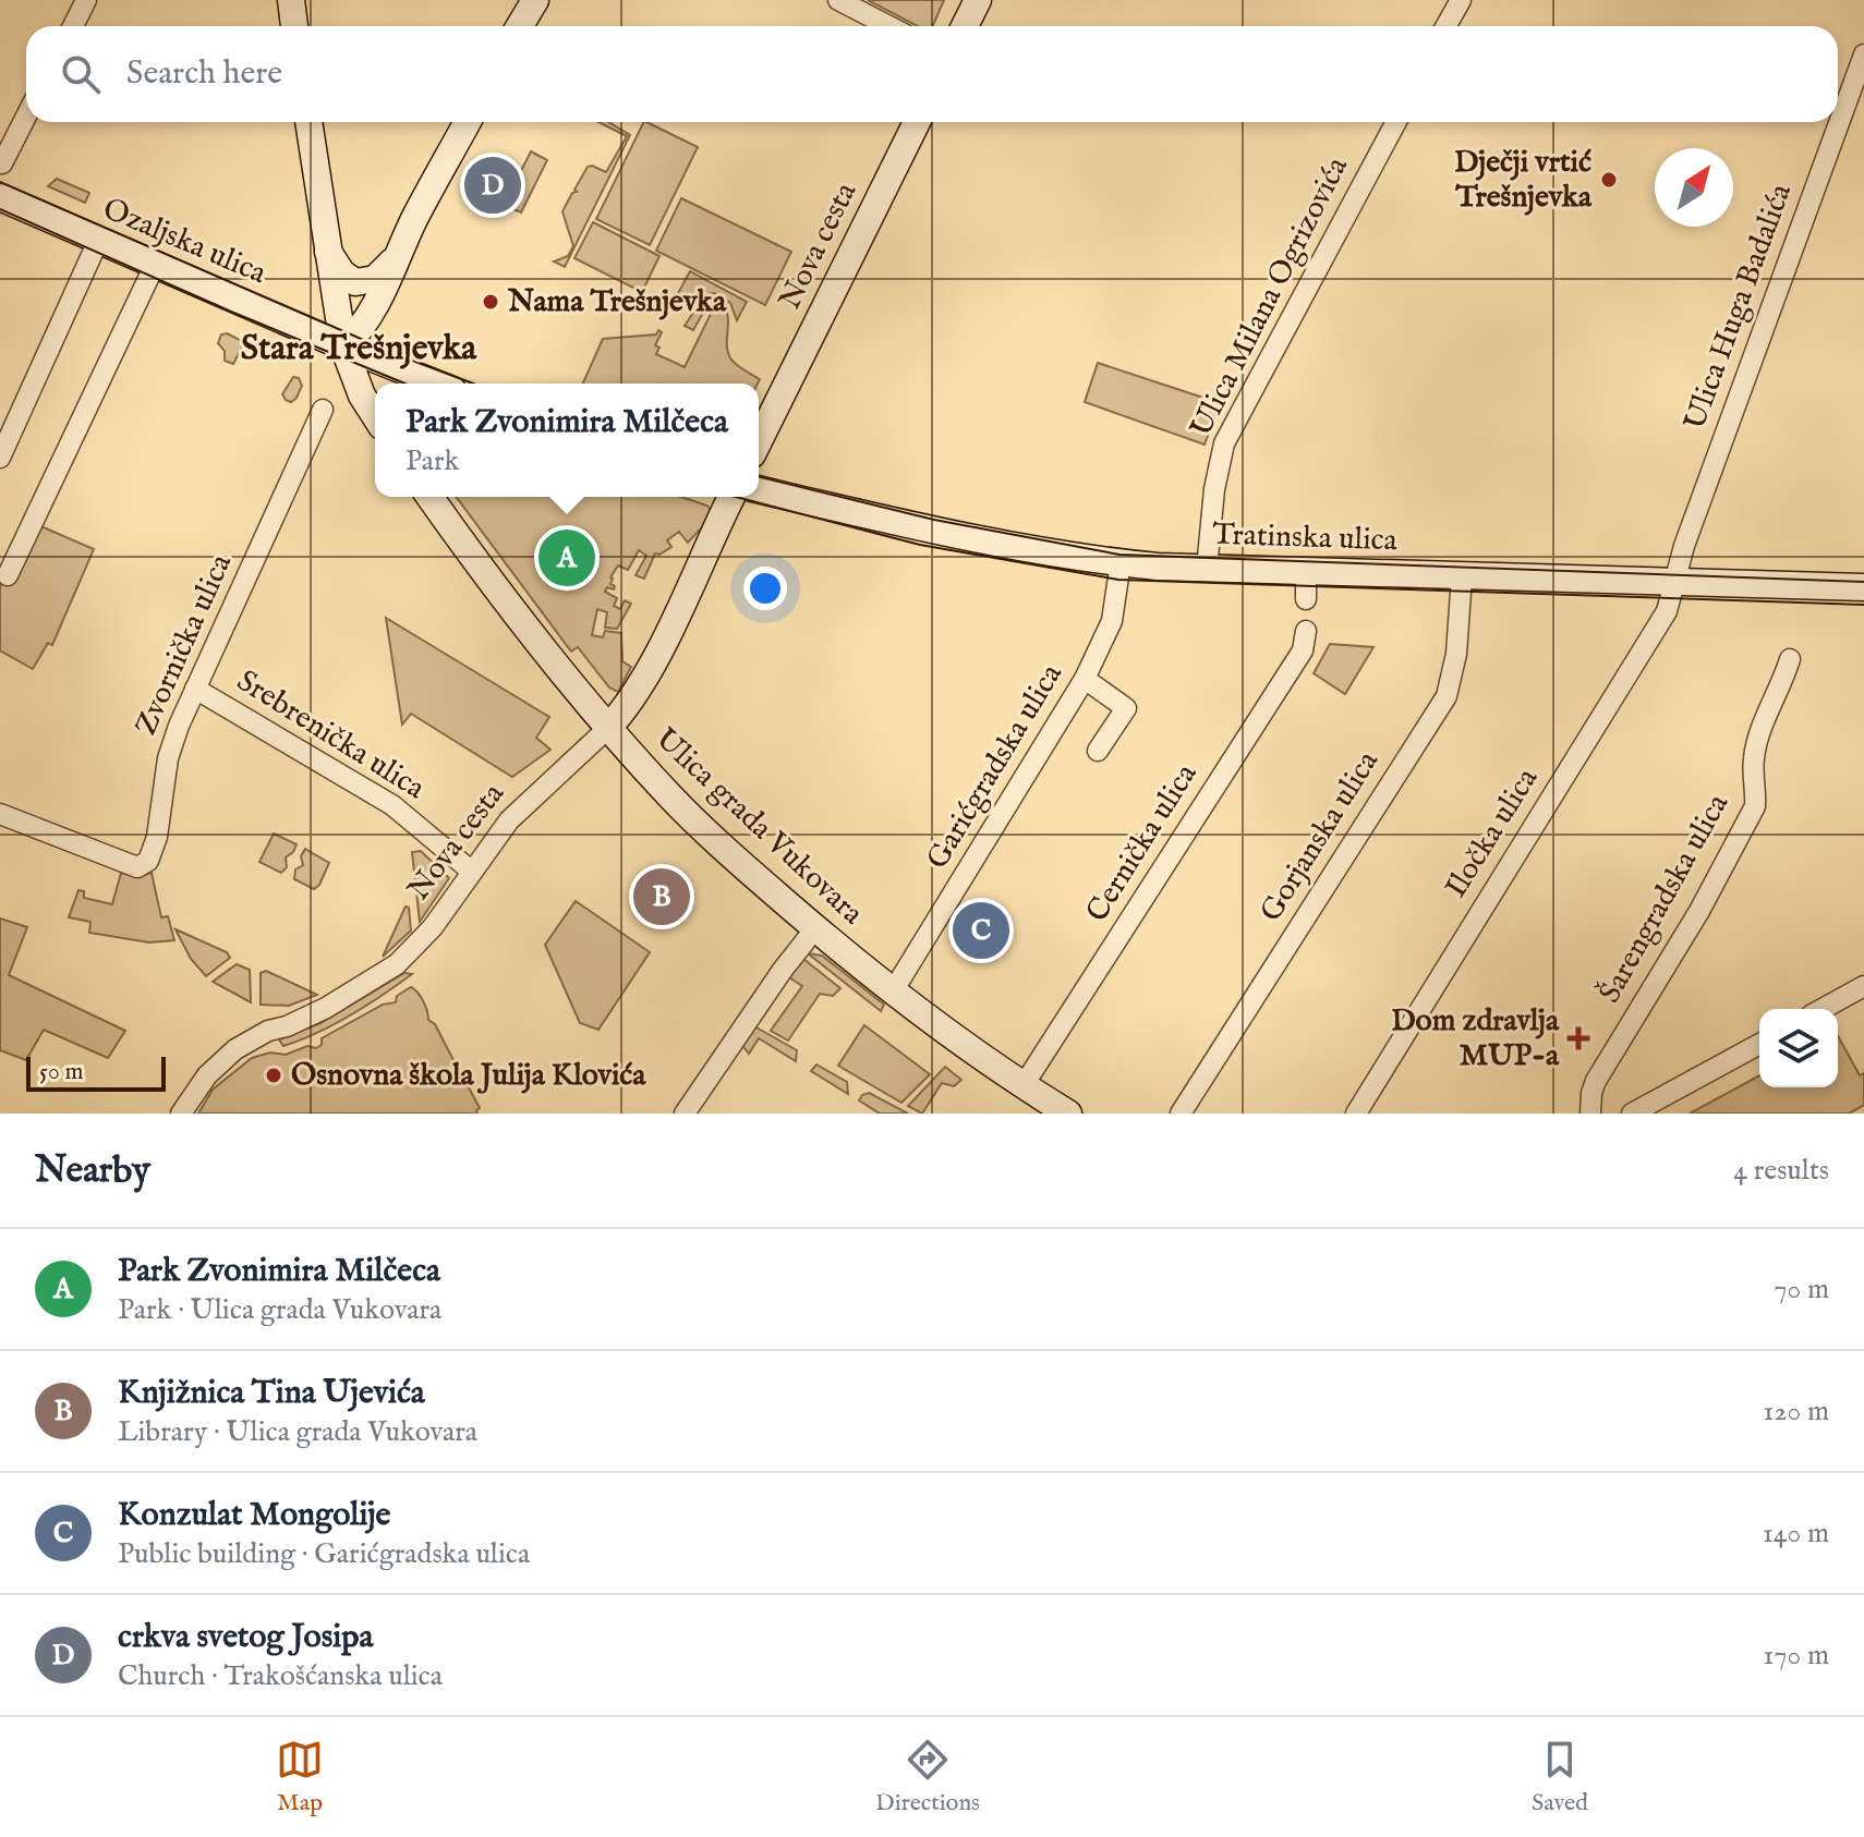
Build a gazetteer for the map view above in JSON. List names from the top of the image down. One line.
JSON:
{"streets":{"street":["Ozaljska ulica","Nova cesta","Ulica Milana Ogrizovića","Ulica Huga Badalića","Tratinska ulica","Zvornička ulica","Srebrenička ulica","Garićgradska ulica","Ulica grada Vukovara","Iločka ulica","Gorjanska ulica","Cernička ulica","Šarengradska ulica"]},"crossings":[["Nova cesta","Srebrenička ulica"],["Nova cesta","Ulica grada Vukovara"],["Ulica Milana Ogrizovića","Tratinska ulica"],["Ulica Huga Badalića","Tratinska ulica"],["Ulica Huga Badalića","Iločka ulica"],["Tratinska ulica","Garićgradska ulica"],["Tratinska ulica","Iločka ulica"],["Tratinska ulica","Gorjanska ulica"],["Zvornička ulica","Srebrenička ulica"],["Garićgradska ulica","Ulica grada Vukovara"],["Ulica grada Vukovara","Cernička ulica"]],"districts":["Stara Trešnjevka"],"places":{"other":["Dječji vrtić Trešnjevka","Nama Trešnjevka","Osnovna škola Julija Klovića"],"health":["Dom zdravlja MUP-a"]},"scale_bar":"50 m","north":"top right","page":{"search":"Search here","pins":["D","A","B","C"],"popup":["Park Zvonimira Milčeca","Park"],"scale":"50 m","heading":["Nearby","4 results"],"list":[{"mark":"A","name":"Park Zvonimira Milčeca","note":"Park · Ulica grada Vukovara","value":"70 m"},{"mark":"B","name":"Knjižnica Tina Ujevića","note":"Library · Ulica grada Vukovara","value":"120 m"},{"mark":"C","name":"Konzulat Mongolije","note":"Public building · Garićgradska ulica","value":"140 m"},{"mark":"D","name":"crkva svetog Josipa","note":"Church · Trakošćanska ulica","value":"170 m"}],"nav":["Map","Directions","Saved"]}}
